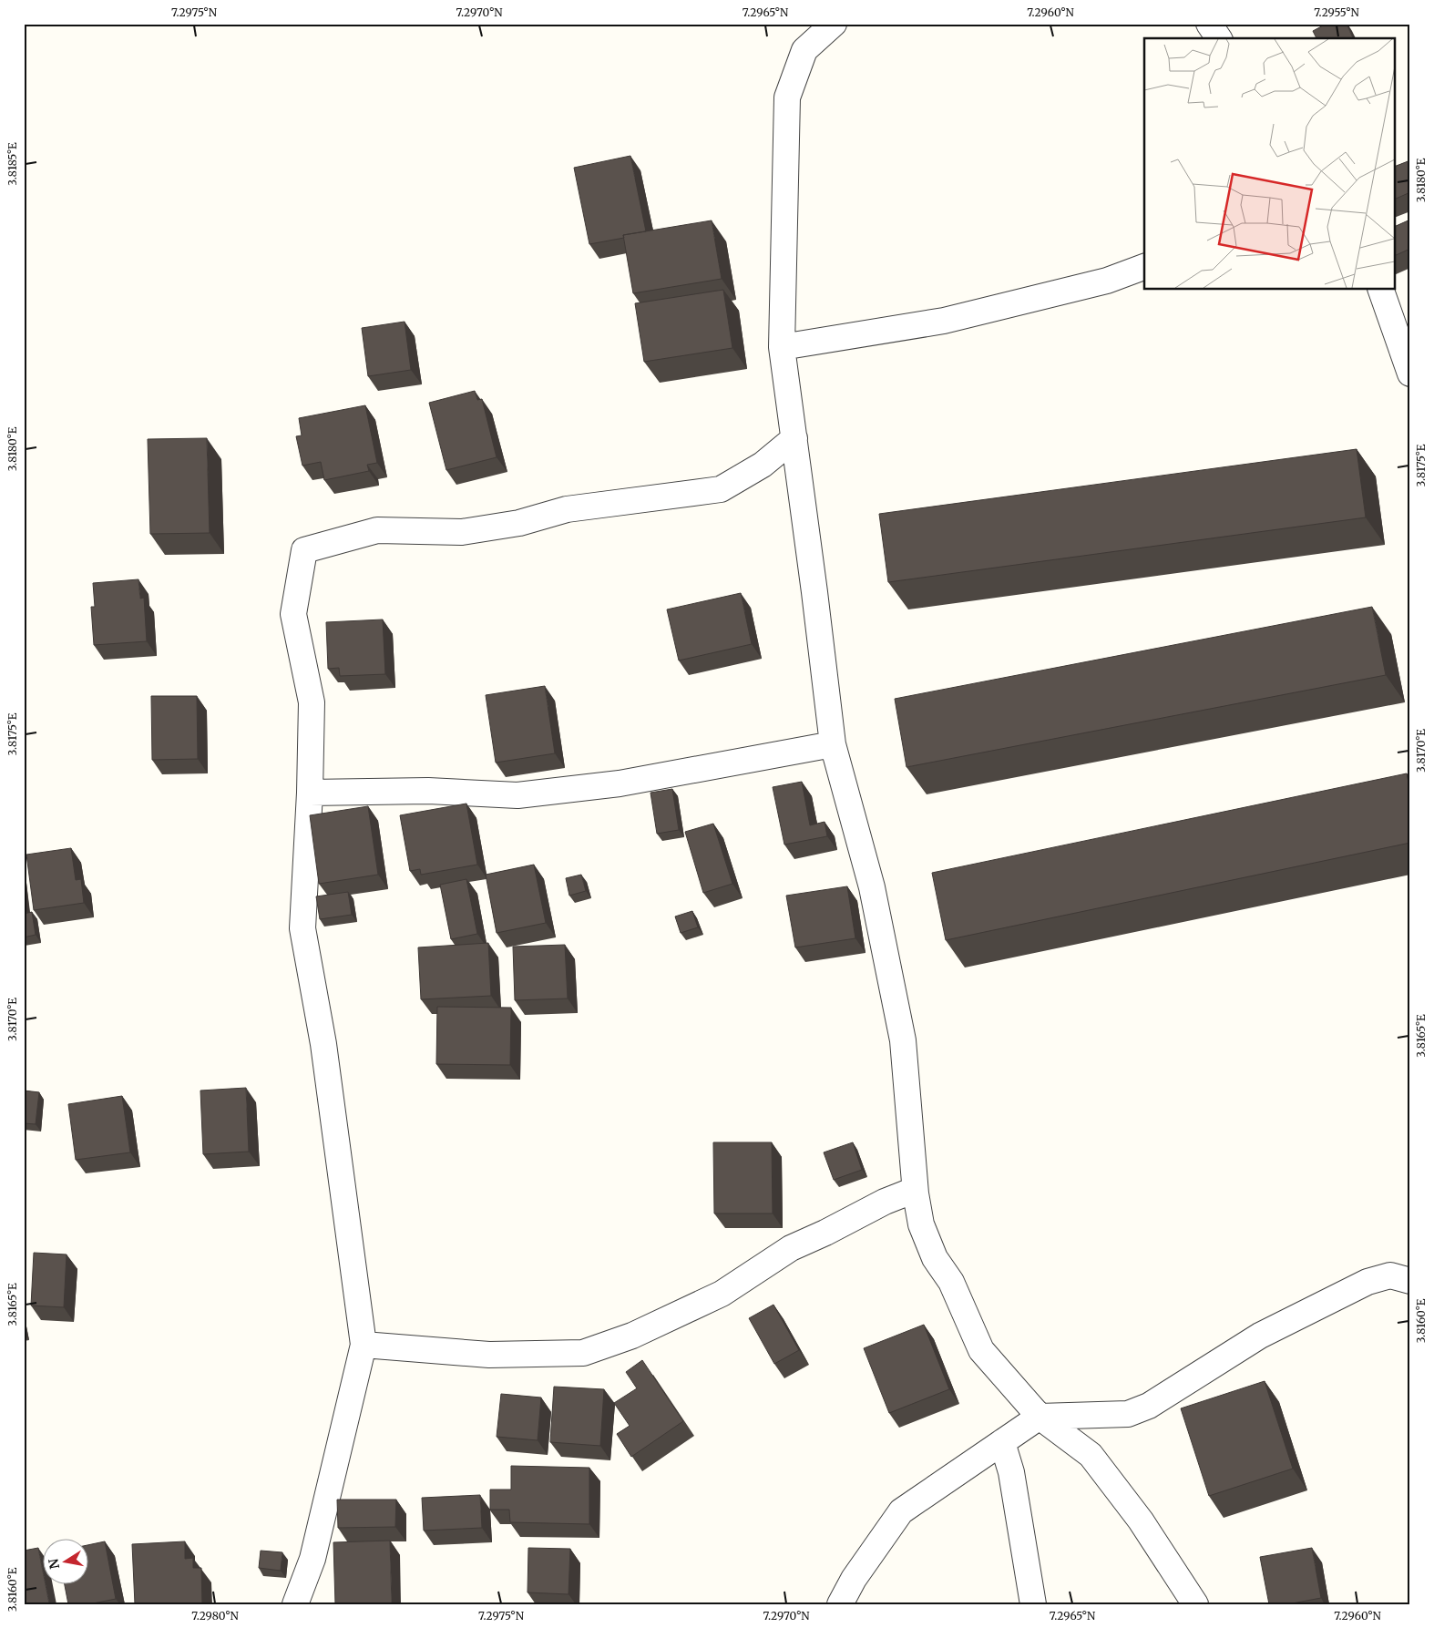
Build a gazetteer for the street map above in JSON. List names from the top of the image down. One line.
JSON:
{"north":"left","coordinates":["7.2975°N","7.2970°N","7.2965°N","7.2960°N","7.2955°N","3.8185°E","3.8180°E","3.8175°E","3.8170°E","3.8165°E","3.8160°E","7.2980°N"]}
